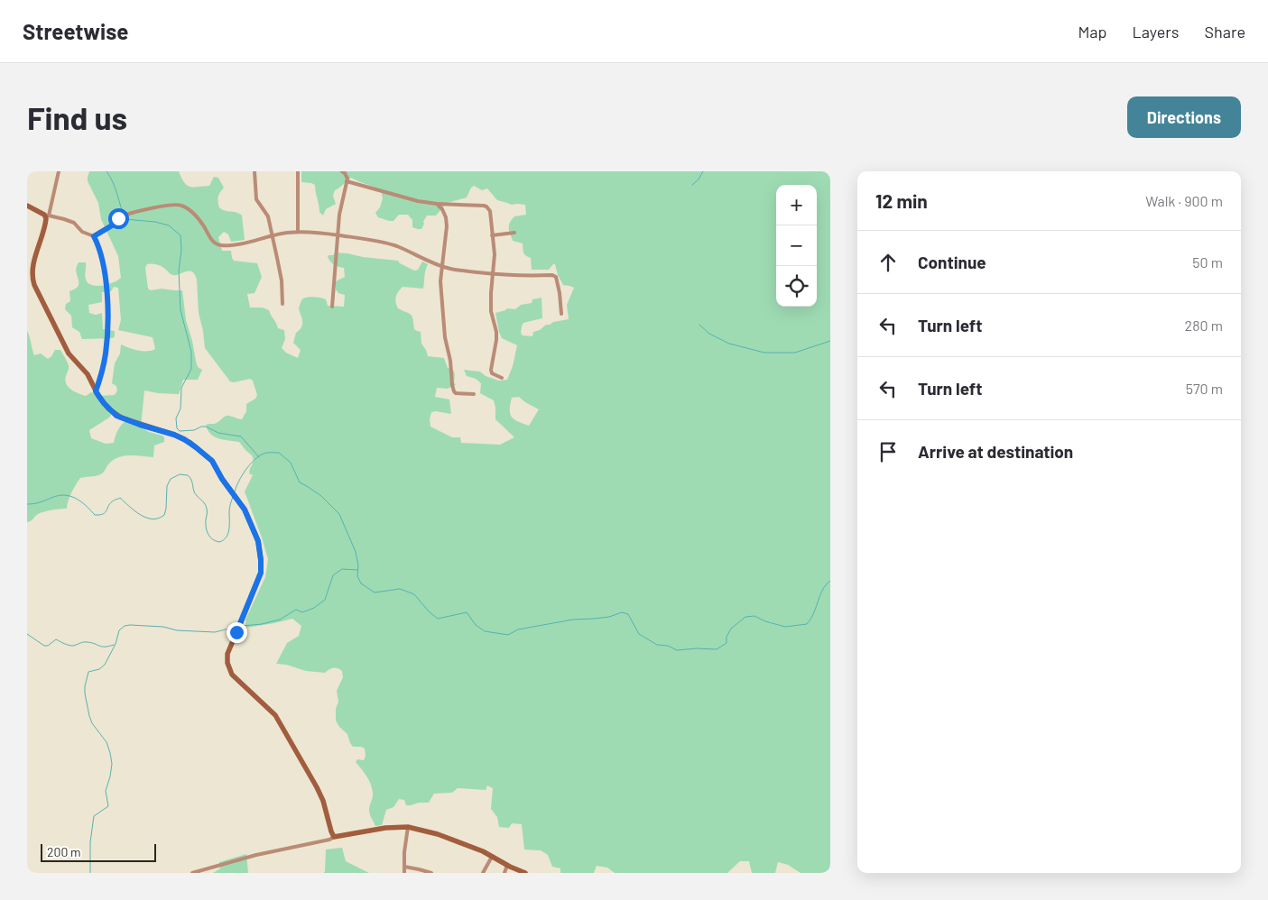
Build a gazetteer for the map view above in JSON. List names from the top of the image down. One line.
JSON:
{"scale_bar":"200 m","page":{"header":"Streetwise","nav":["Map","Layers","Share"],"buttons":"Directions","title":"Find us","heading":["12 min","Walk · 900 m"],"map_buttons":["+","−"],"list":[["Continue","50 m"],["Turn left","280 m"],["Turn left","570 m"],"Arrive at destination"],"scale":"200 m"}}
